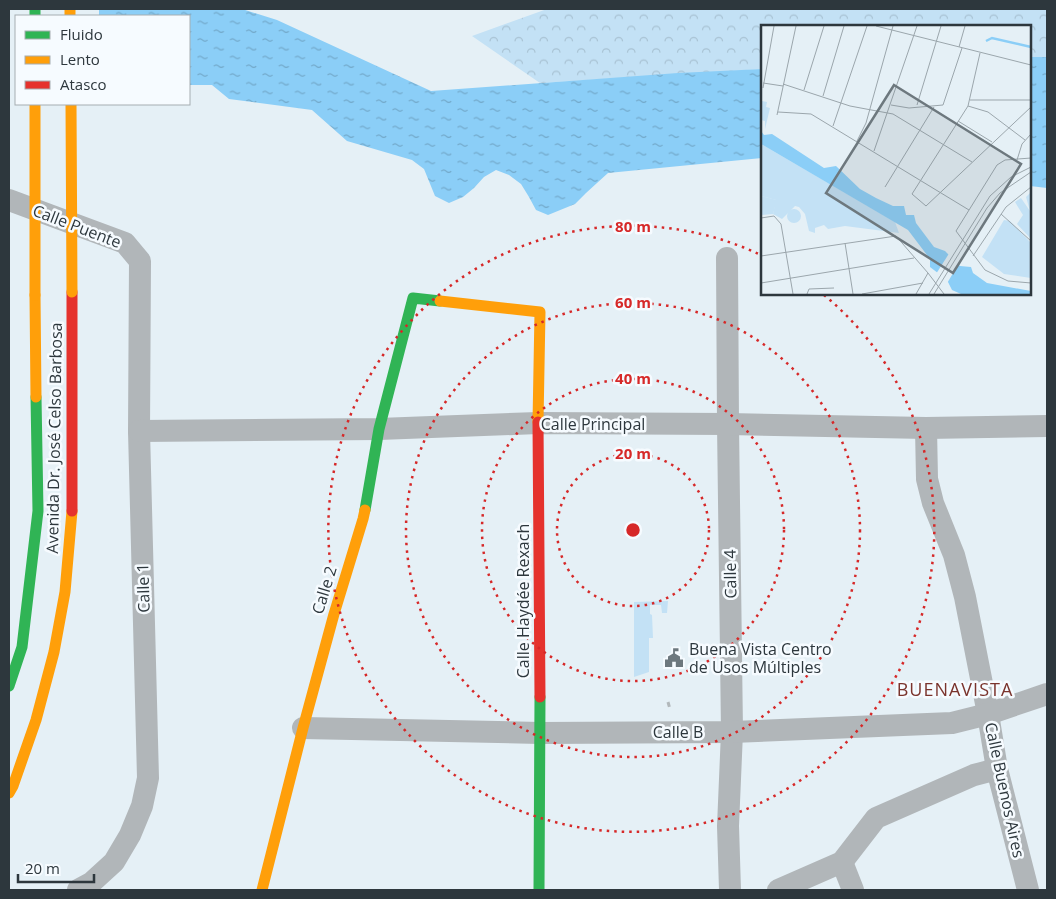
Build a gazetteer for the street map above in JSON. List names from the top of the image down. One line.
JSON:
{"streets":{"street":["Calle Puente","Calle Principal","Avenida Dr. José Celso Barbosa","Calle 4","Calle 1","Calle 2","Calle Haydée Rexach","Calle B","Calle Buenos Aires"]},"crossings":[["Calle Puente","Calle 1"],["Calle Principal","Calle 4"],["Calle Principal","Calle 1"],["Calle Principal","Calle 2"],["Calle Principal","Calle Haydée Rexach"],["Calle Principal","Calle Buenos Aires"],["Calle 4","Calle B"],["Calle 2","Calle Haydée Rexach"],["Calle 2","Calle B"],["Calle Haydée Rexach","Calle B"],["Calle B","Calle Buenos Aires"]],"districts":["BUENAVISTA"],"places":{"public building":["Buena Vista Centro de Usos Múltiples"]},"legend":["Fluido","Lento","Atasco"],"scale_bar":"20 m","rings":["80 m","60 m","40 m","20 m"]}
